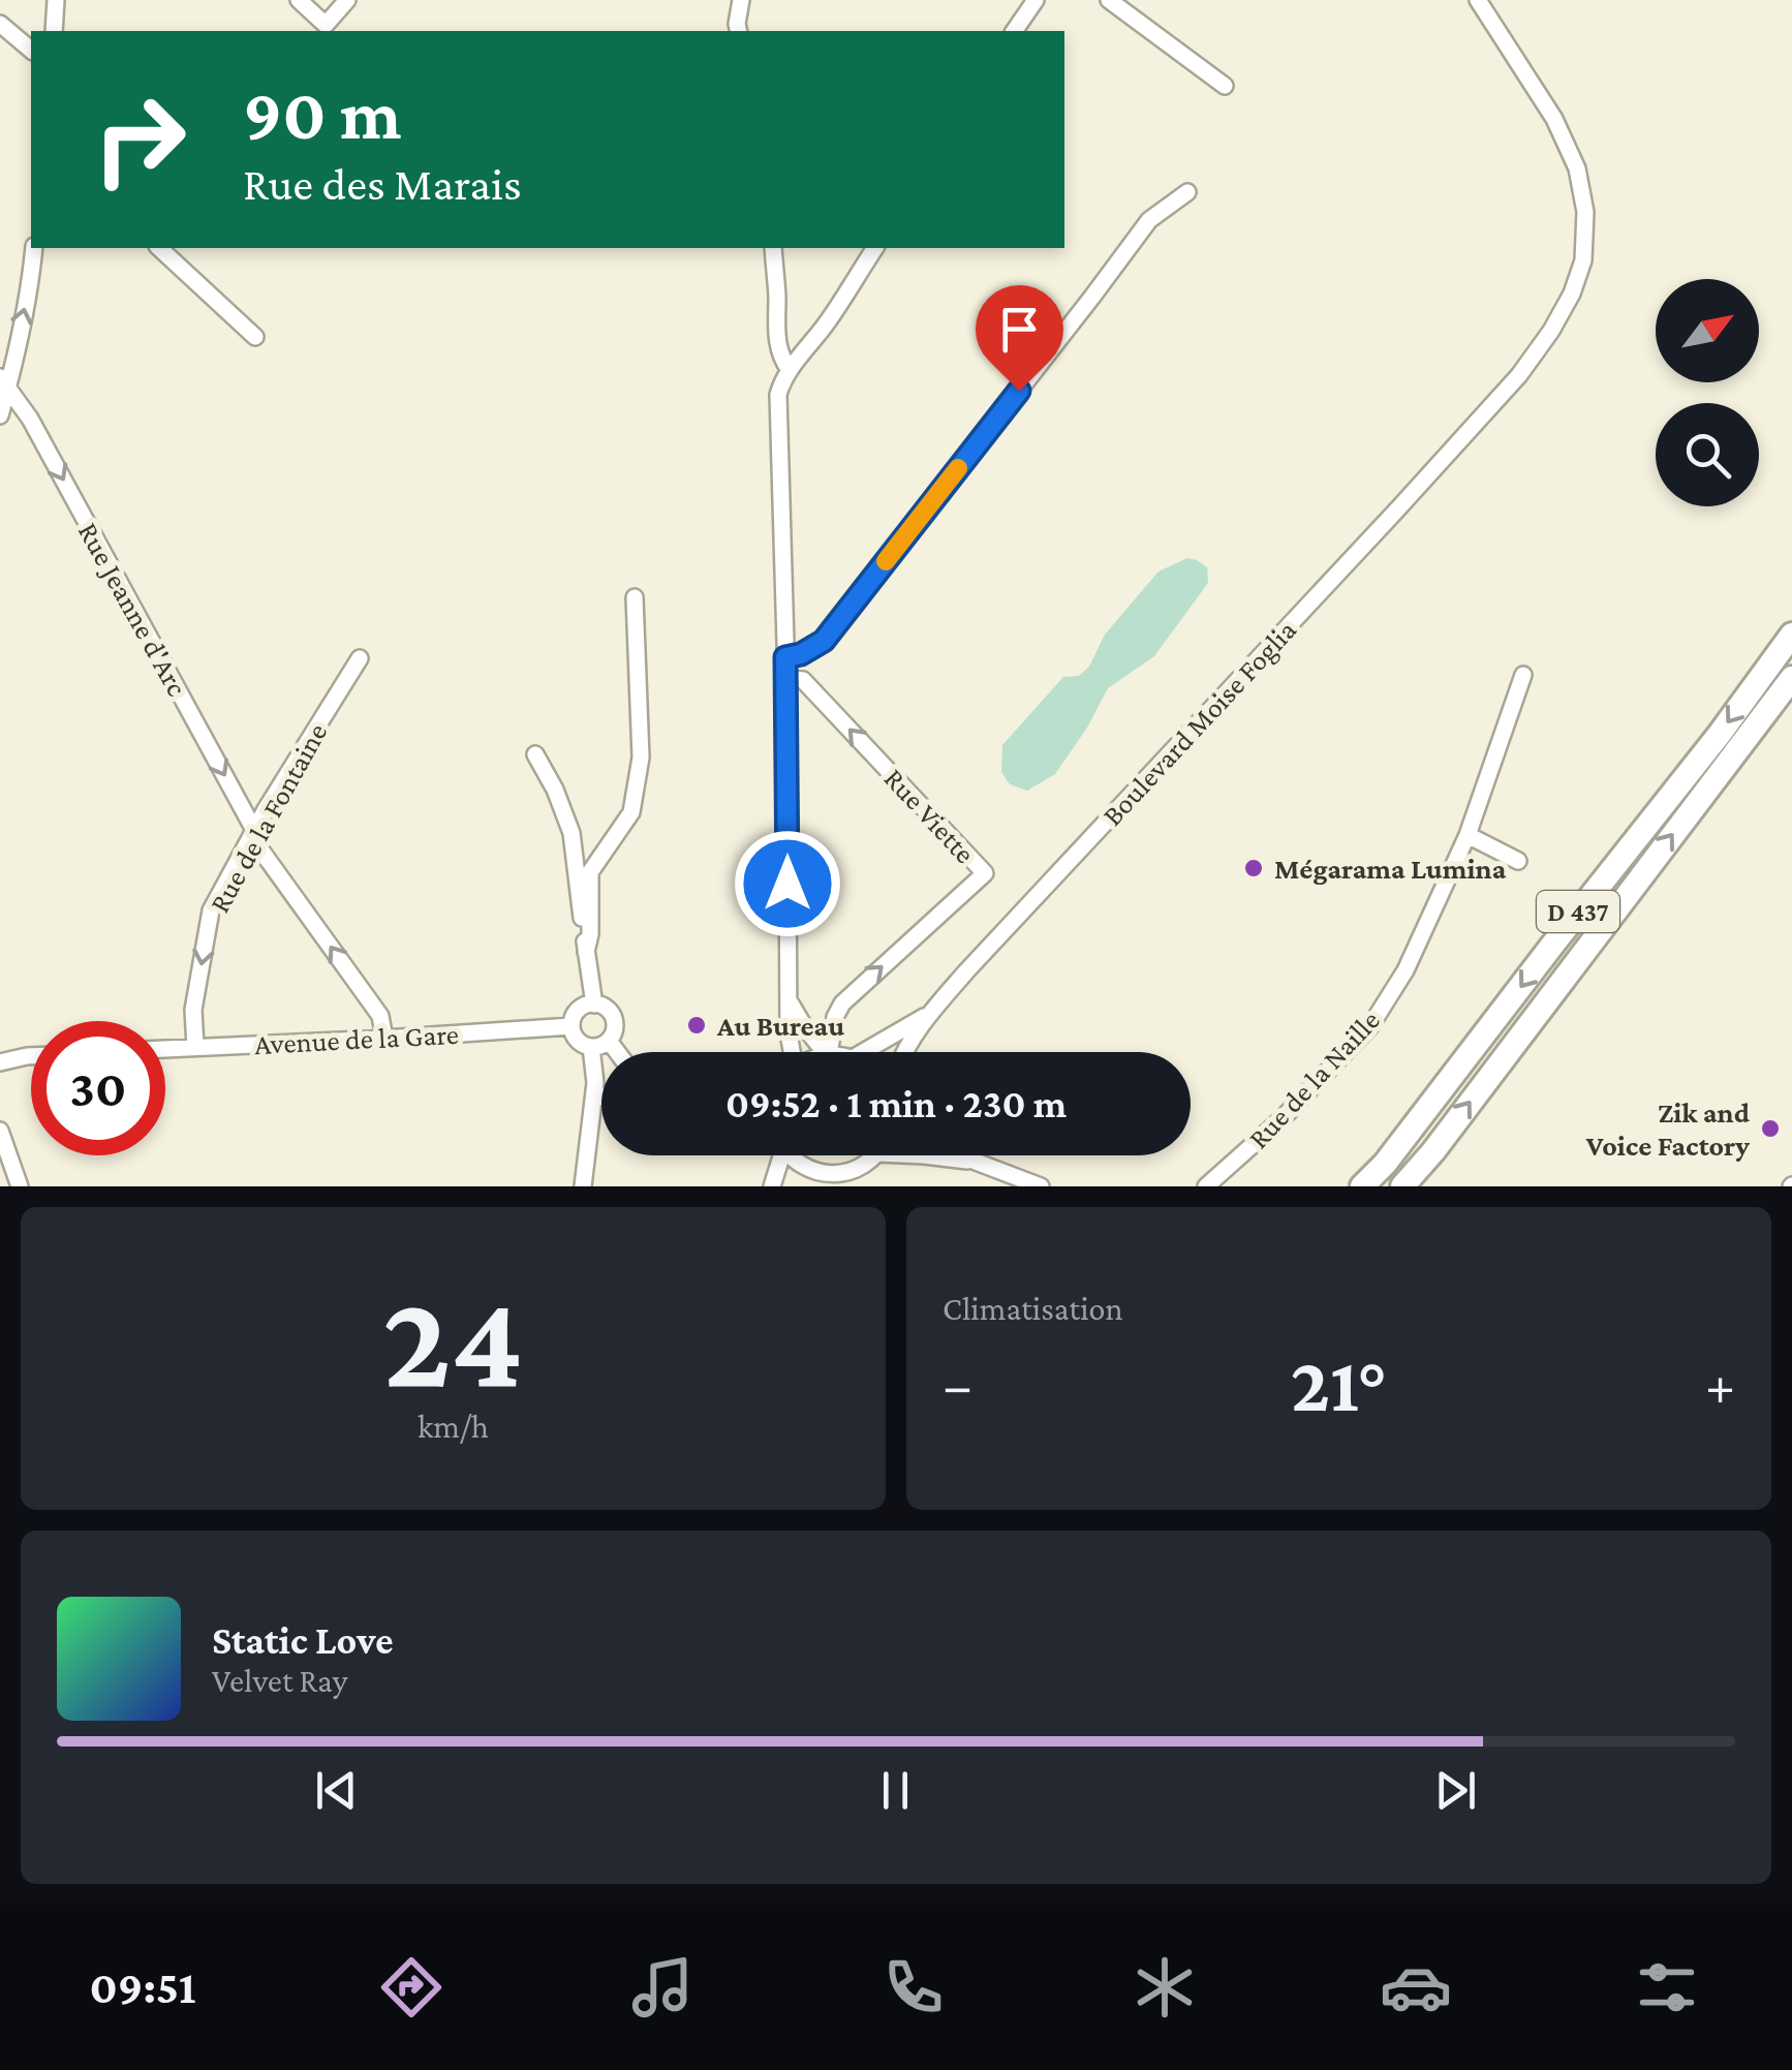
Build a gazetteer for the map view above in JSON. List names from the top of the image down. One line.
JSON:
{"streets":{"main road":["D 437"],"street":["Rue Jeanne d'Arc","Boulevard Moise Foglia","Rue Viette","Rue de la Fontaine","Avenue de la Gare","Rue de la Naille"]},"crossings":[["Rue Jeanne d'Arc","Rue de la Fontaine"],["Rue Jeanne d'Arc","Avenue de la Gare"],["Rue de la Fontaine","Avenue de la Gare"]],"one_way":["Rue de la Fontaine"],"places":["Mégarama Lumina","Au Bureau","Zik and Voice Factory"],"north":"top right","page":{"turn":["90 m","Rue des Marais"],"limit":"30","trip":"09:52 · 1 min · 230 m","tile":[["24","km/h"],"Climatisation"],"heat":["−","21°","+"],"song":["Static Love","Velvet Ray"],"tabs":"09:51"}}
